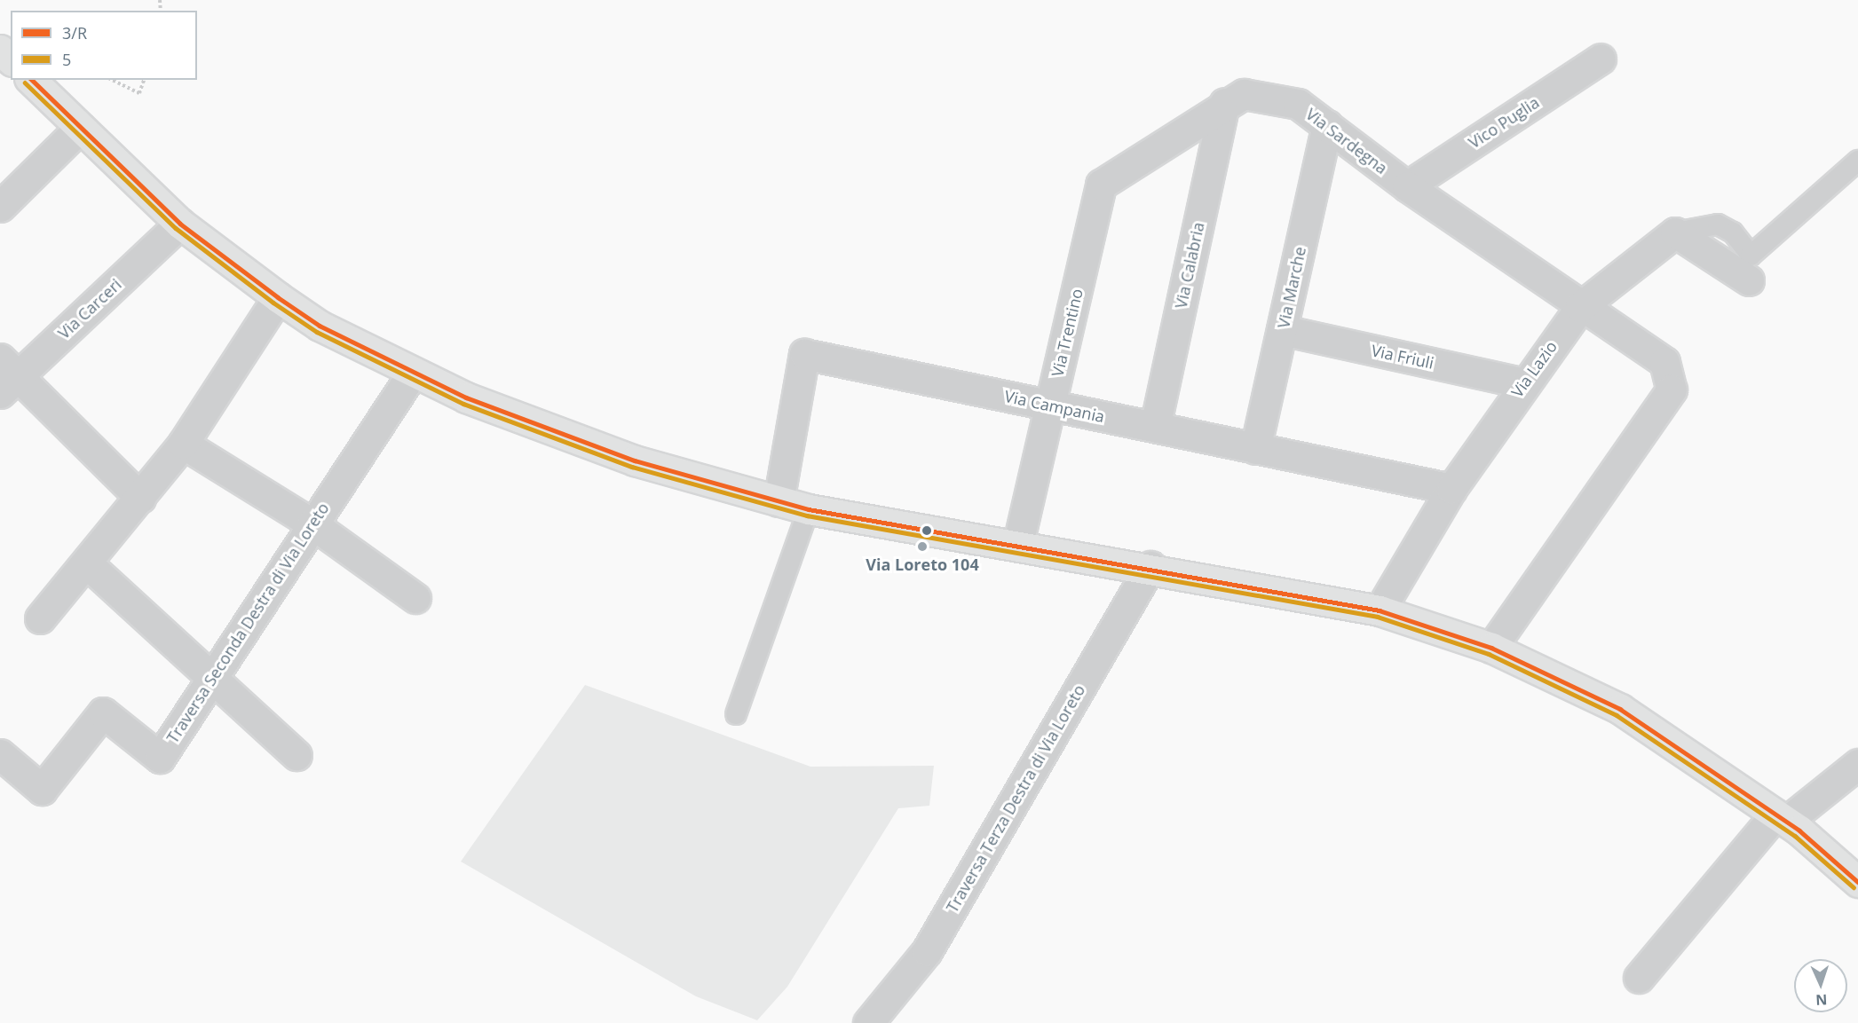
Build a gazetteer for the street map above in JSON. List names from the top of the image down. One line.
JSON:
{"streets":{"street":["Vico Puglia","Via Sardegna","Via Calabria","Via Marche","Via Carceri","Via Trentino","Via Friuli","Via Lazio","Via Campania","Traversa Seconda Destra di Via Loreto","Traversa Terza Destra di Via Loreto"]},"crossings":[["Vico Puglia","Via Sardegna"],["Via Sardegna","Via Calabria"],["Via Sardegna","Via Marche"],["Via Sardegna","Via Trentino"],["Via Sardegna","Via Lazio"],["Via Calabria","Via Campania"],["Via Marche","Via Friuli"],["Via Marche","Via Campania"],["Via Trentino","Via Campania"],["Via Friuli","Via Lazio"],["Via Lazio","Via Campania"]],"places":["Via Loreto 104"],"lines":["transit line 3/R","transit line 5"],"legend":["3/R","5"],"north":"bottom"}
